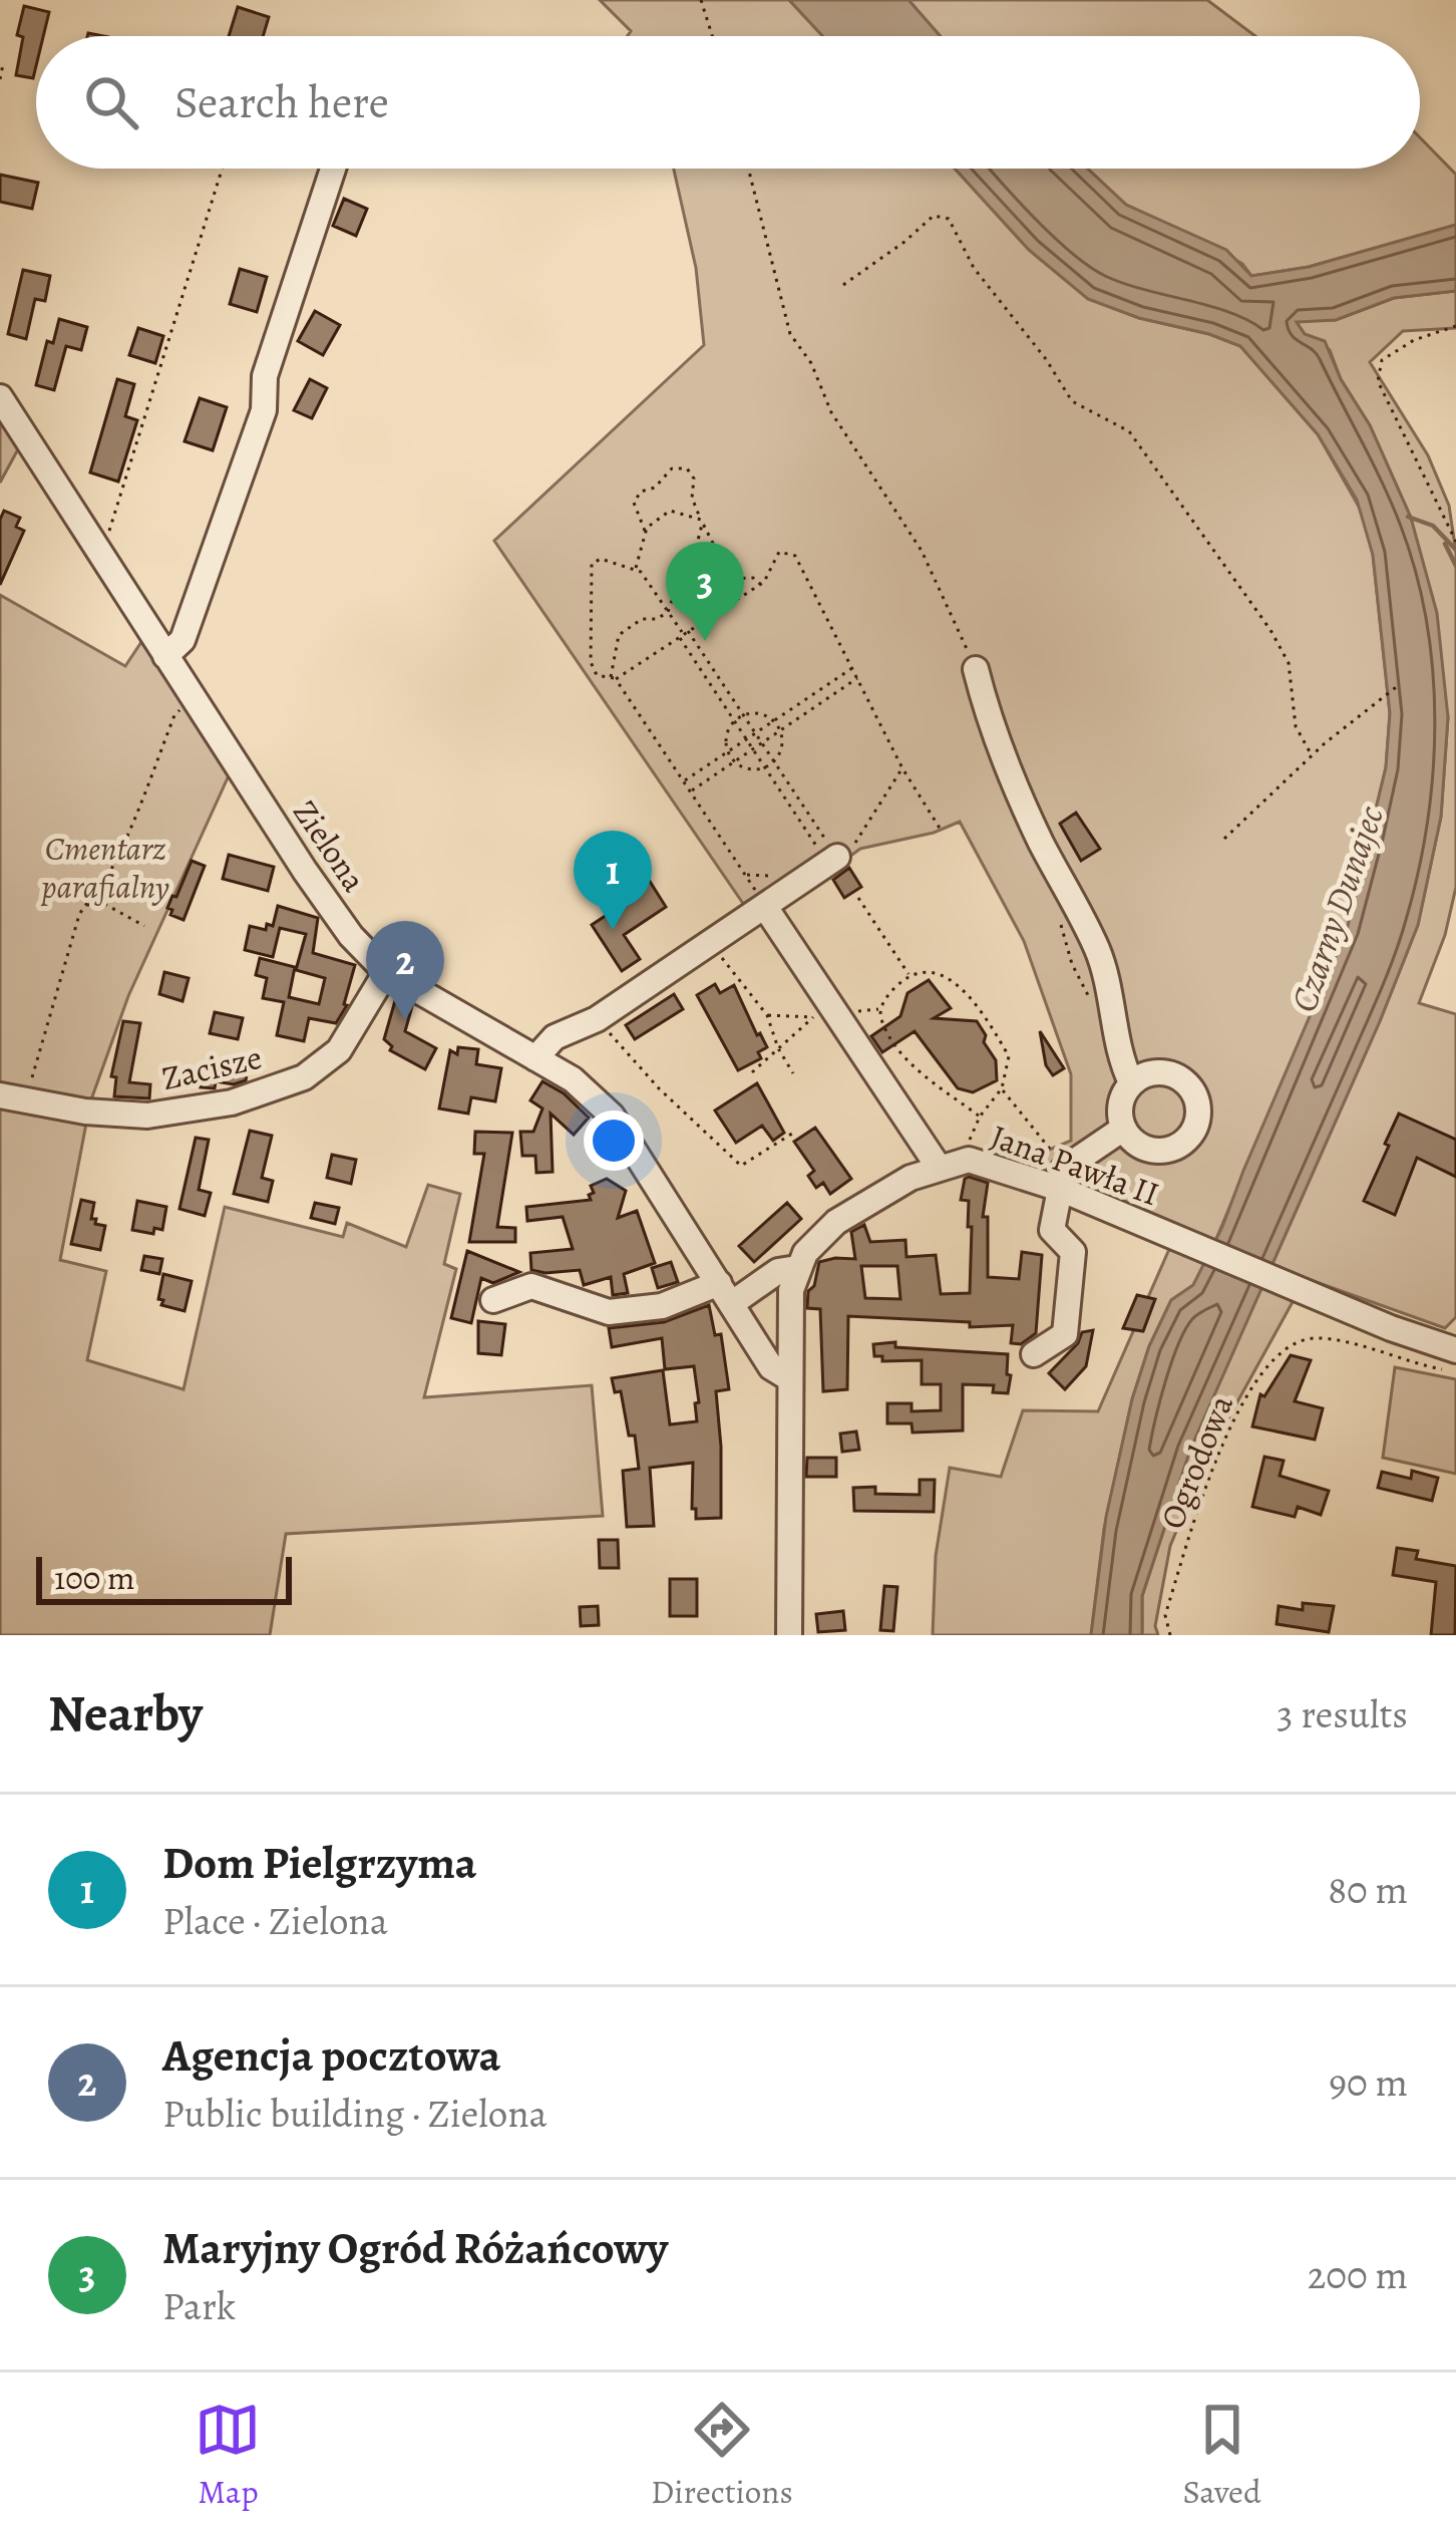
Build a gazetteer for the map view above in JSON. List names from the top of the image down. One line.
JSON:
{"streets":{"street":["Zielona","Zacisze","Jana Pawła II"],"path":["Ogrodowa"]},"crossings":[["Zielona","Zacisze"]],"water":["Czarny Dunajec"],"parks":["Cmentarz parafialny"],"scale_bar":"100 m","page":{"search":"Search here","pins":["3","1","2"],"scale":"100 m","heading":["Nearby","3 results"],"list":[{"mark":"1","name":"Dom Pielgrzyma","note":"Place · Zielona","value":"80 m"},{"mark":"2","name":"Agencja pocztowa","note":"Public building · Zielona","value":"90 m"},{"mark":"3","name":"Maryjny Ogród Różańcowy","note":"Park","value":"200 m"}],"nav":["Map","Directions","Saved"]}}
